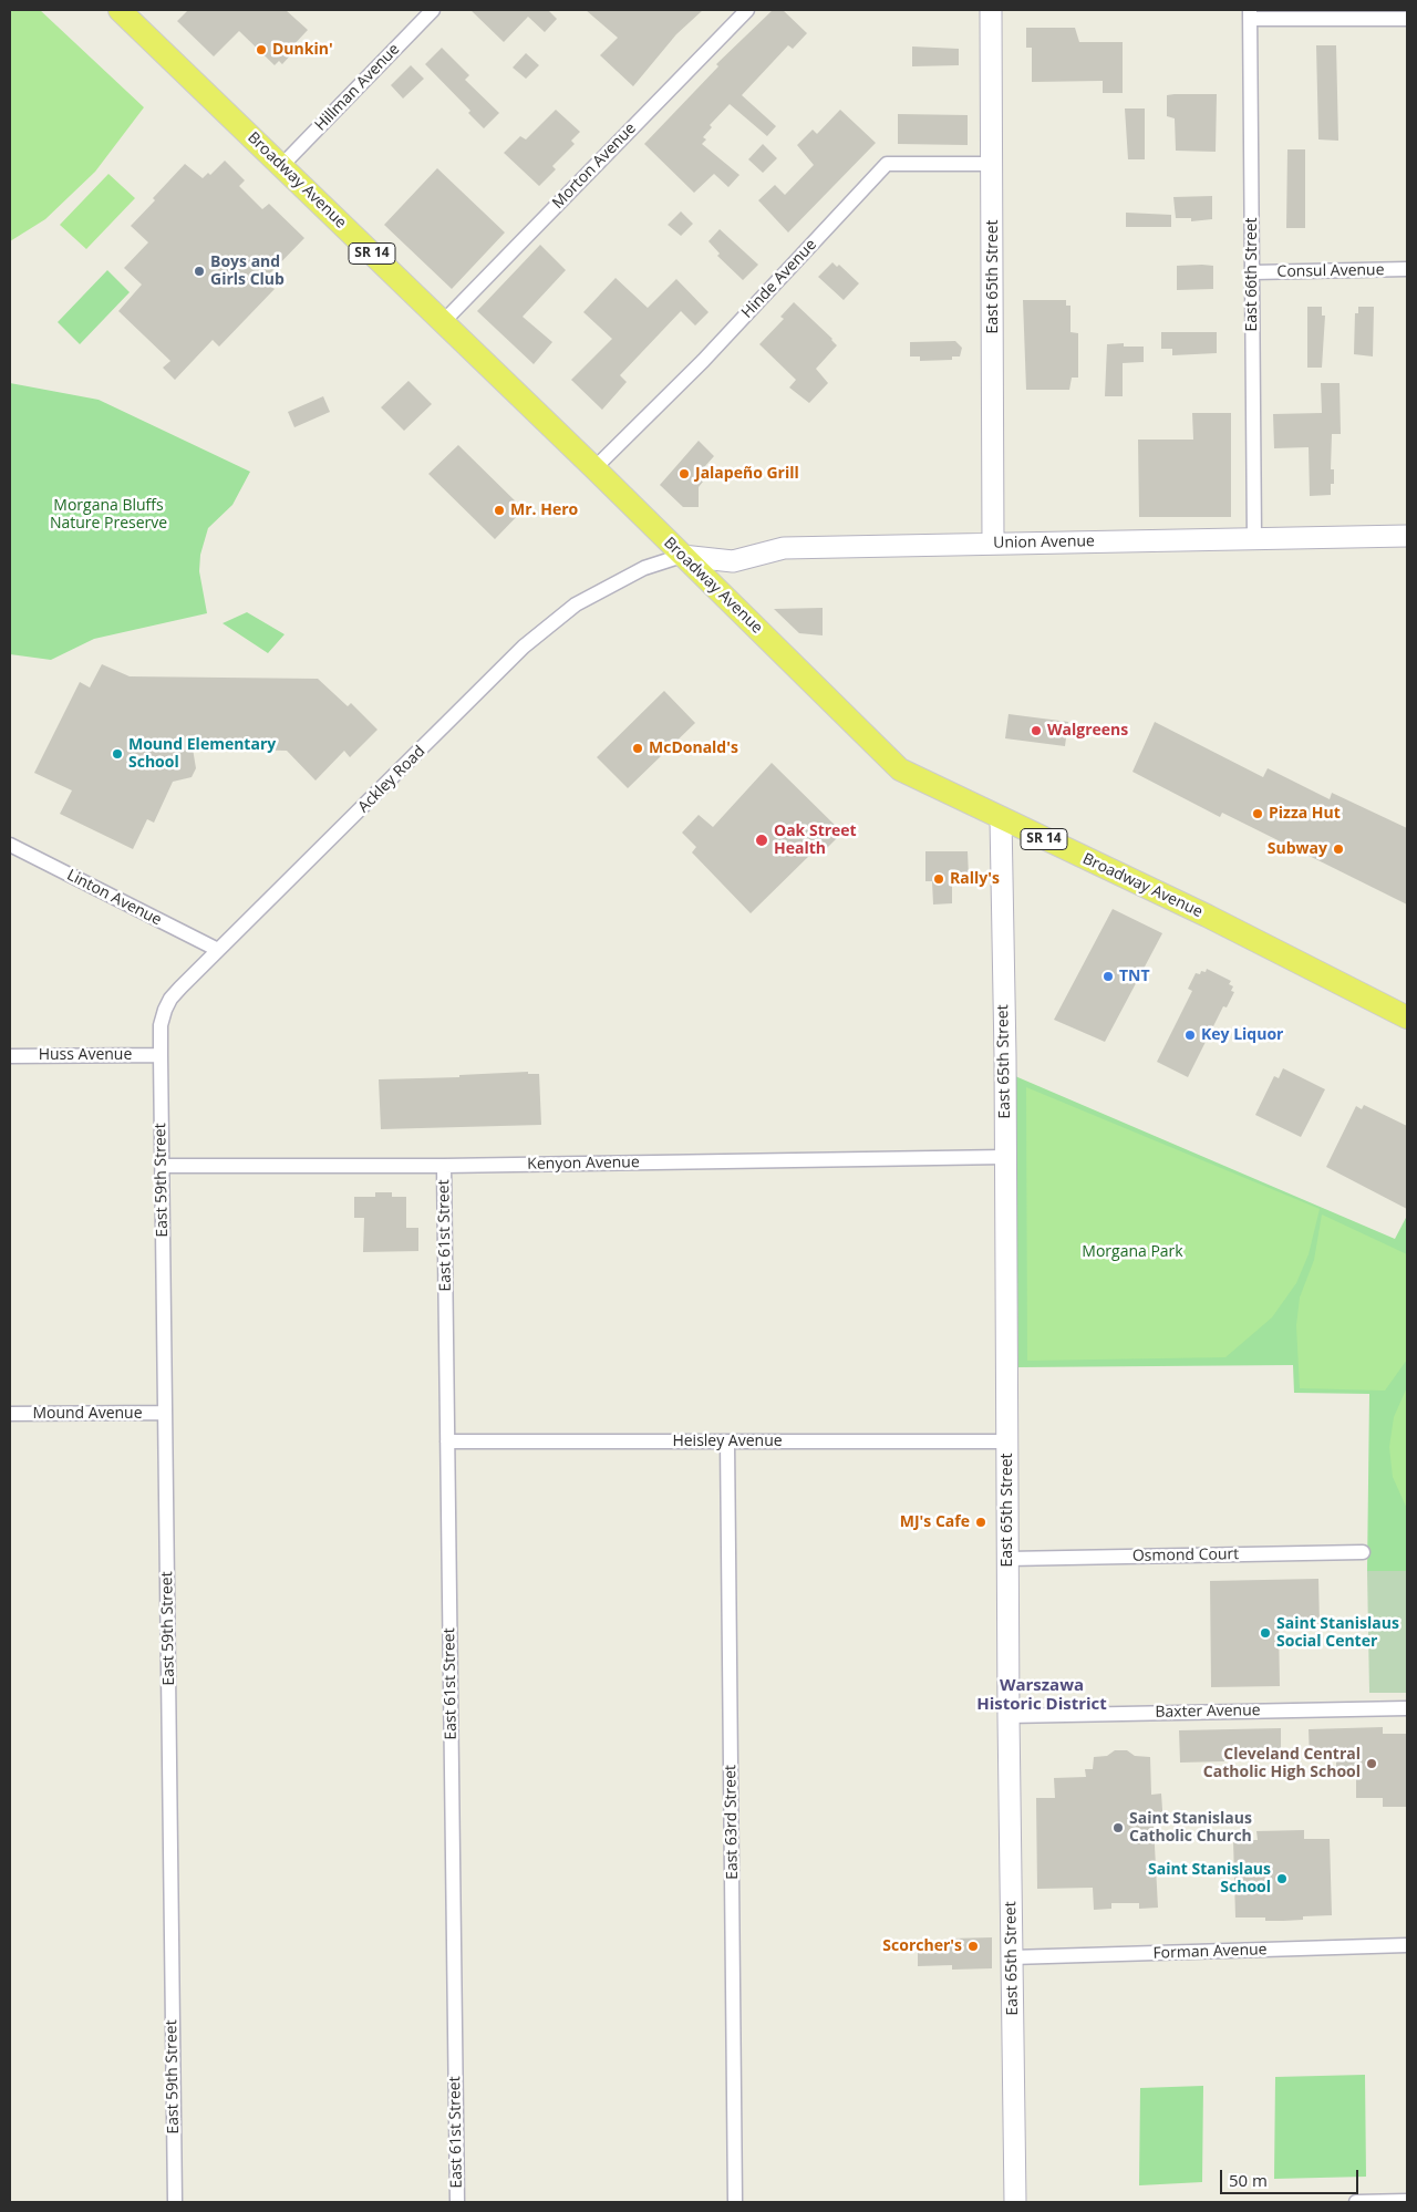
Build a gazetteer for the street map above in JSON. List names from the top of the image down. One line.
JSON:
{"streets":{"main road":["Broadway Avenue","SR 14"],"street":["Hillman Avenue","Morton Avenue","Consul Avenue","East 66th Street","East 65th Street","Hinde Avenue","Union Avenue","Ackley Road","Linton Avenue","Huss Avenue","Kenyon Avenue","East 59th Street","East 61st Street","Mound Avenue","Heisley Avenue","Osmond Court","Baxter Avenue","East 63rd Street","Forman Avenue"]},"crossings":[["Hillman Avenue","Broadway Avenue"],["Morton Avenue","Broadway Avenue"],["Broadway Avenue","East 65th Street"],["Broadway Avenue","Hinde Avenue"],["Broadway Avenue","Union Avenue"],["Broadway Avenue","Ackley Road"],["Consul Avenue","East 66th Street"],["East 66th Street","Union Avenue"],["East 65th Street","Hinde Avenue"],["East 65th Street","Union Avenue"],["East 65th Street","Kenyon Avenue"],["East 65th Street","Heisley Avenue"],["East 65th Street","Osmond Court"],["East 65th Street","Baxter Avenue"],["East 65th Street","Forman Avenue"],["Union Avenue","Ackley Road"],["Ackley Road","Linton Avenue"],["Ackley Road","Huss Avenue"],["Ackley Road","East 59th Street"],["Huss Avenue","East 59th Street"],["Kenyon Avenue","East 59th Street"],["Kenyon Avenue","East 61st Street"],["East 59th Street","Mound Avenue"],["East 61st Street","Heisley Avenue"],["Heisley Avenue","East 63rd Street"]],"districts":["Warszawa Historic District"],"parks":["Morgana Bluffs Nature Preserve","Morgana Park"],"places":["Dunkin'","Boys and Girls Club","Jalapeño Grill","Mr. Hero","Walgreens","McDonald's","Mound Elementary School","Pizza Hut","Oak Street Health","Subway","Rally's","TNT","Key Liquor","MJ's Cafe","Saint Stanislaus Social Center","Cleveland Central Catholic High School","Saint Stanislaus Catholic Church","Saint Stanislaus School","Scorcher's"],"scale_bar":"50 m"}
